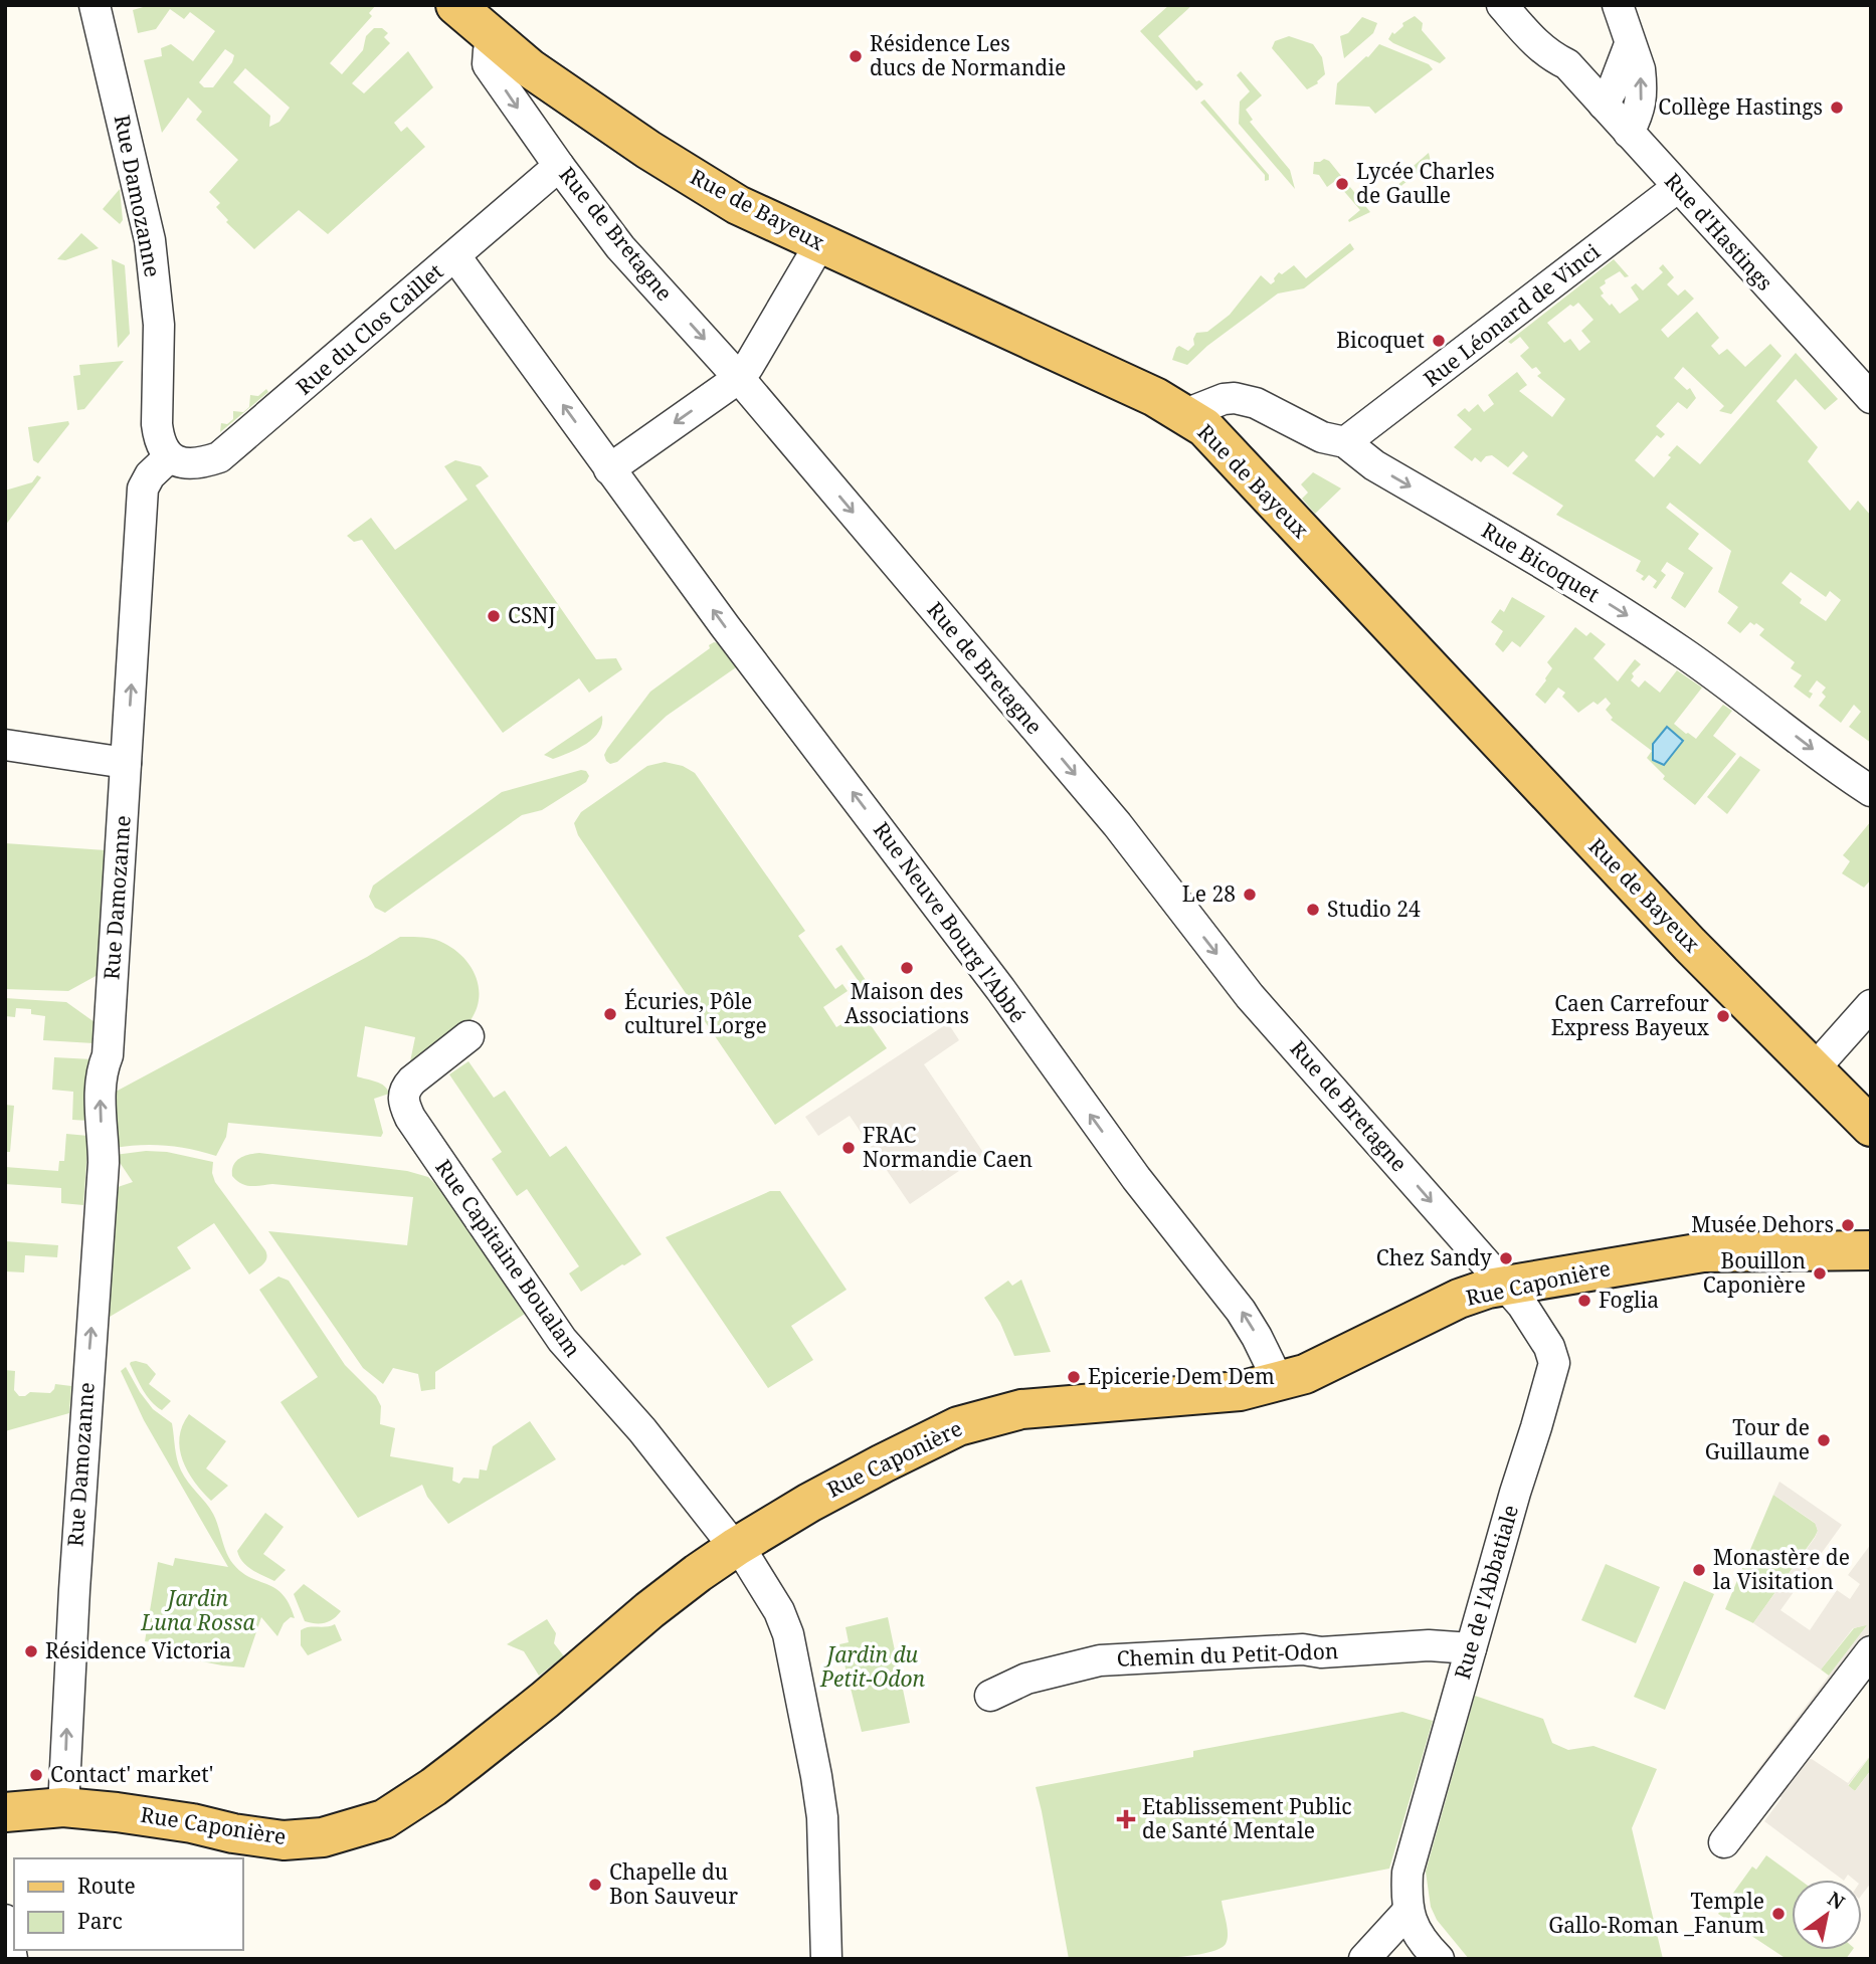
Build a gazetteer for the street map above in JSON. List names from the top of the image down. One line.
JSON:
{"streets":{"main road":["Rue de Bayeux","Rue Caponière"],"street":["Rue Damozanne","Rue d'Hastings","Rue de Bretagne","Rue Léonard de Vinci","Rue du Clos Caillet","Rue Bicoquet","Rue Neuve Bourg l'Abbé","Rue Capitaine Boualam","Rue de l'Abbatiale","Chemin du Petit-Odon"]},"crossings":[["Rue Damozanne","Rue du Clos Caillet"],["Rue Damozanne","Rue Caponière"],["Rue de Bayeux","Rue de Bretagne"],["Rue de Bayeux","Rue Bicoquet"],["Rue d'Hastings","Rue Léonard de Vinci"],["Rue de Bretagne","Rue du Clos Caillet"],["Rue de Bretagne","Rue Caponière"],["Rue de Bretagne","Rue de l'Abbatiale"],["Rue Léonard de Vinci","Rue Bicoquet"],["Rue du Clos Caillet","Rue Neuve Bourg l'Abbé"],["Rue Neuve Bourg l'Abbé","Rue Caponière"],["Rue Capitaine Boualam","Rue Caponière"],["Rue Caponière","Rue de l'Abbatiale"],["Rue de l'Abbatiale","Chemin du Petit-Odon"]],"one_way":["Rue Damozanne","Rue de Bretagne","Rue Bicoquet","Rue Neuve Bourg l'Abbé"],"parks":["Jardin Luna Rossa","Jardin du Petit-Odon"],"places":{"other":["Résidence Les ducs de Normandie","Collège Hastings","Lycée Charles de Gaulle","Bicoquet","CSNJ","Le 28","Studio 24","Maison des Associations","Écuries, Pôle culturel Lorge","Caen Carrefour Express Bayeux","FRAC Normandie Caen","Musée Dehors","Chez Sandy","Bouillon Caponière","Foglia","Epicerie Dem Dem","Tour de Guillaume","Monastère de la Visitation","Résidence Victoria","Contact' market'","Chapelle du Bon Sauveur","Temple Gallo-Roman _Fanum"],"health":["Etablissement Public de Santé Mentale"]},"legend":["Route","Parc"],"north":"top right"}
